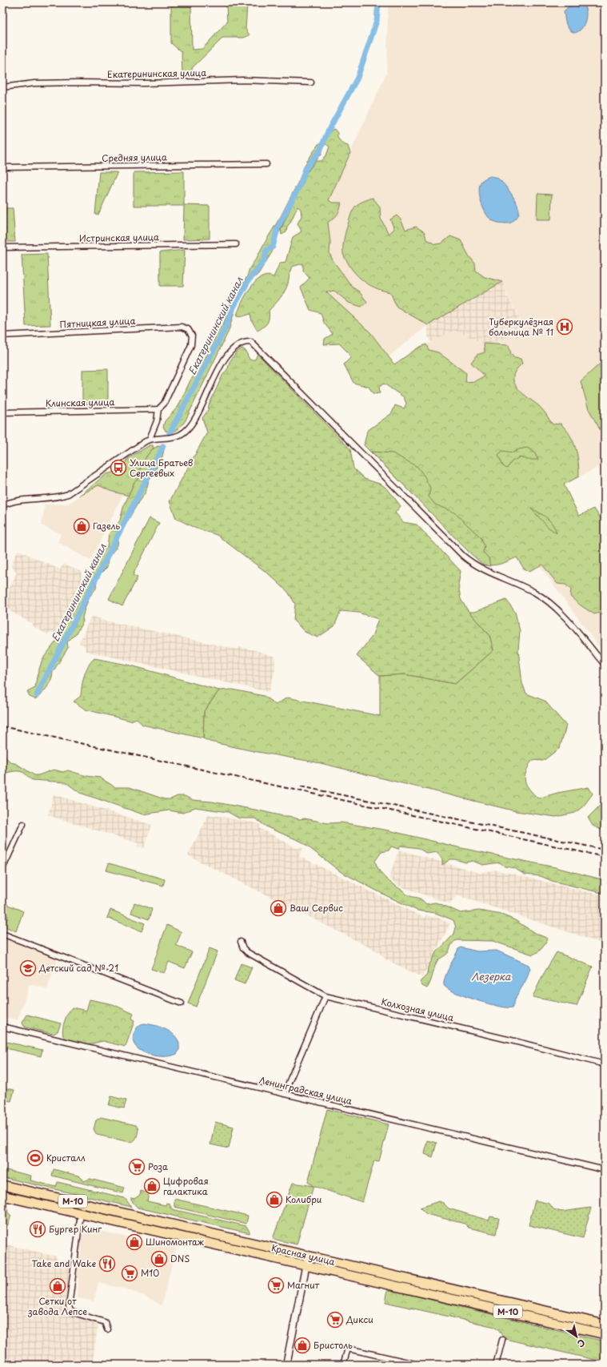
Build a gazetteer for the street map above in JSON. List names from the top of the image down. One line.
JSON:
{"streets":{"highway":["М-10","Красная улица"],"street":["Екатерининская улица","Средняя улица","Истринская улица","Пятницкая улица","Клинская улица","Колхозная улица","Ленинградская улица"]},"crossings":[["Пятницкая улица","Клинская улица"]],"water":["Екатерининский канал","Лезерка"],"places":{"hospital":["Туберкулёзная больница № 11"],"bus stop":["Улица Братьев Сергеевых"],"shop":["Газель","Ваш Сервис","Цифровая галактика","Колибри","Шиномонтаж","DNS","Сетки от завода Лепсе","Бристоль"],"school or university":["Детский сад № 21"],"sports":["Кристалл"],"supermarket":["Роза","М10","Магнит","Дикси"],"restaurant":["Бургер Кинг","Take and Wake"]},"north":"bottom right"}
